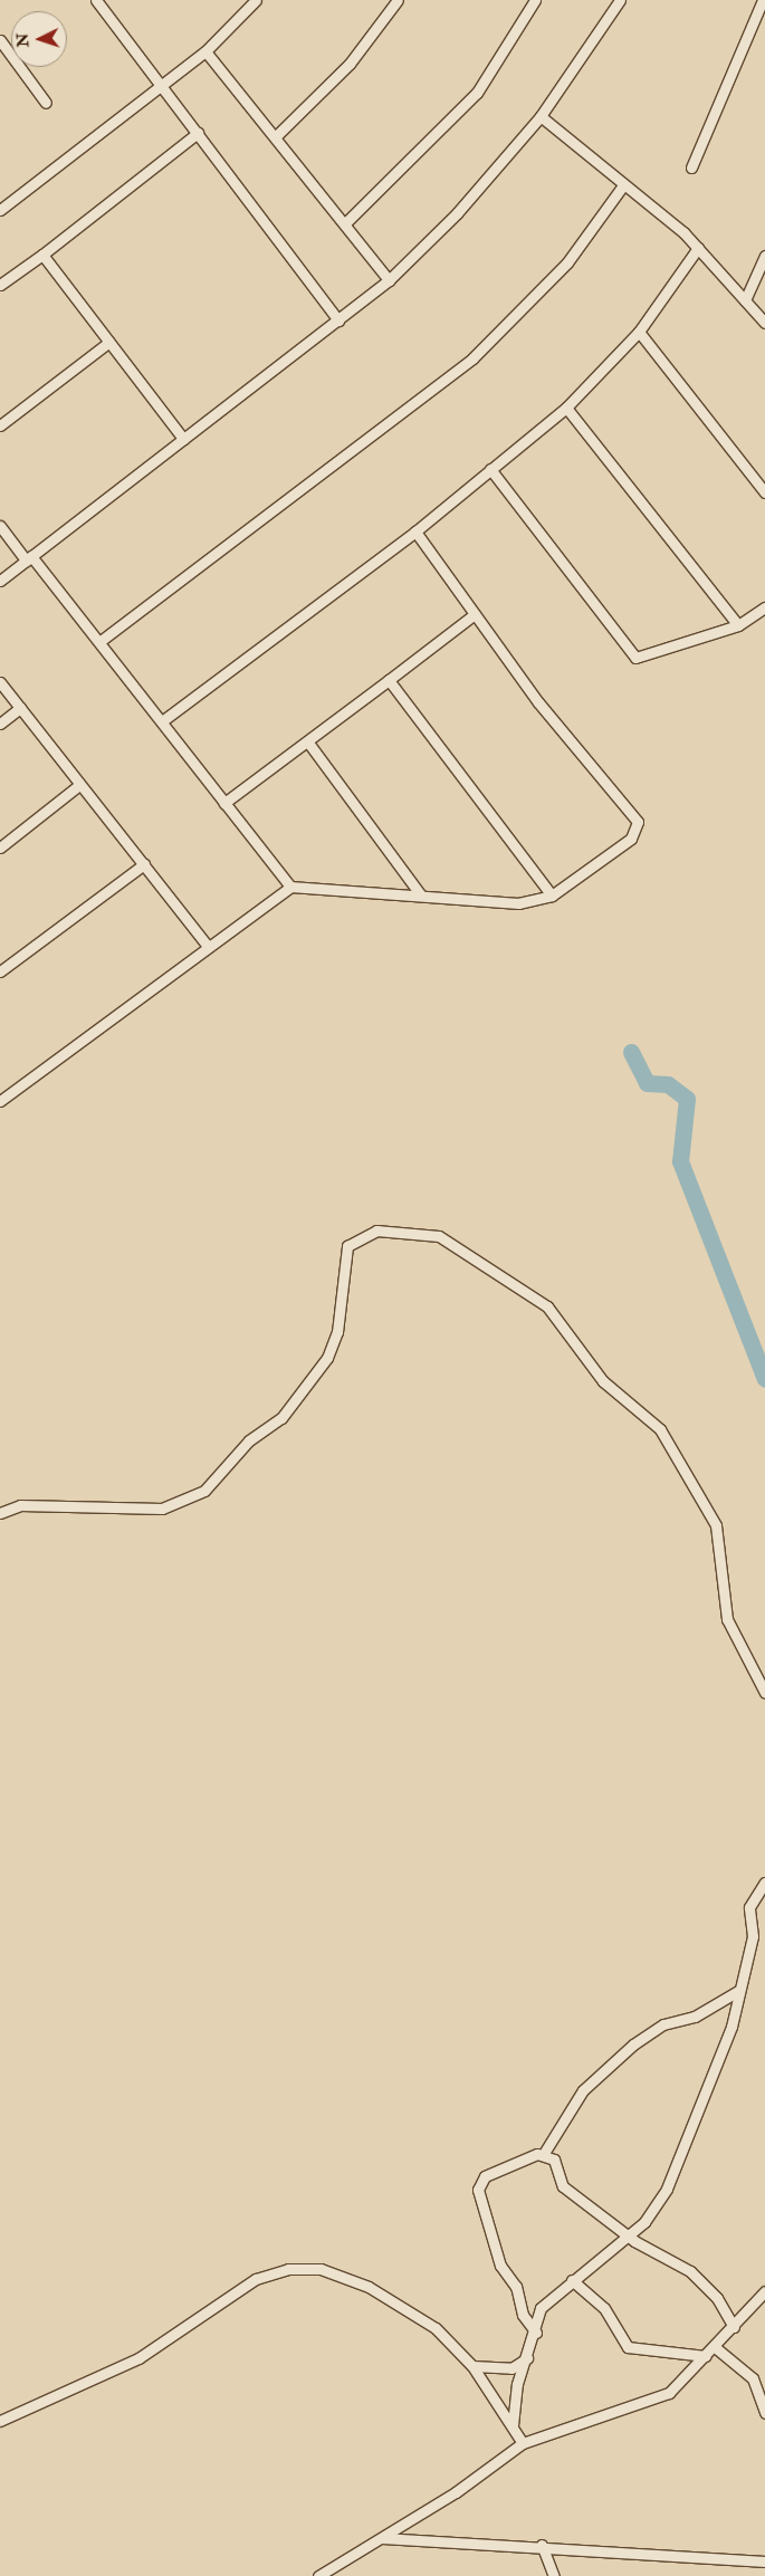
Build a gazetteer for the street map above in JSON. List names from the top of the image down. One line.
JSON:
{"north":"left"}
